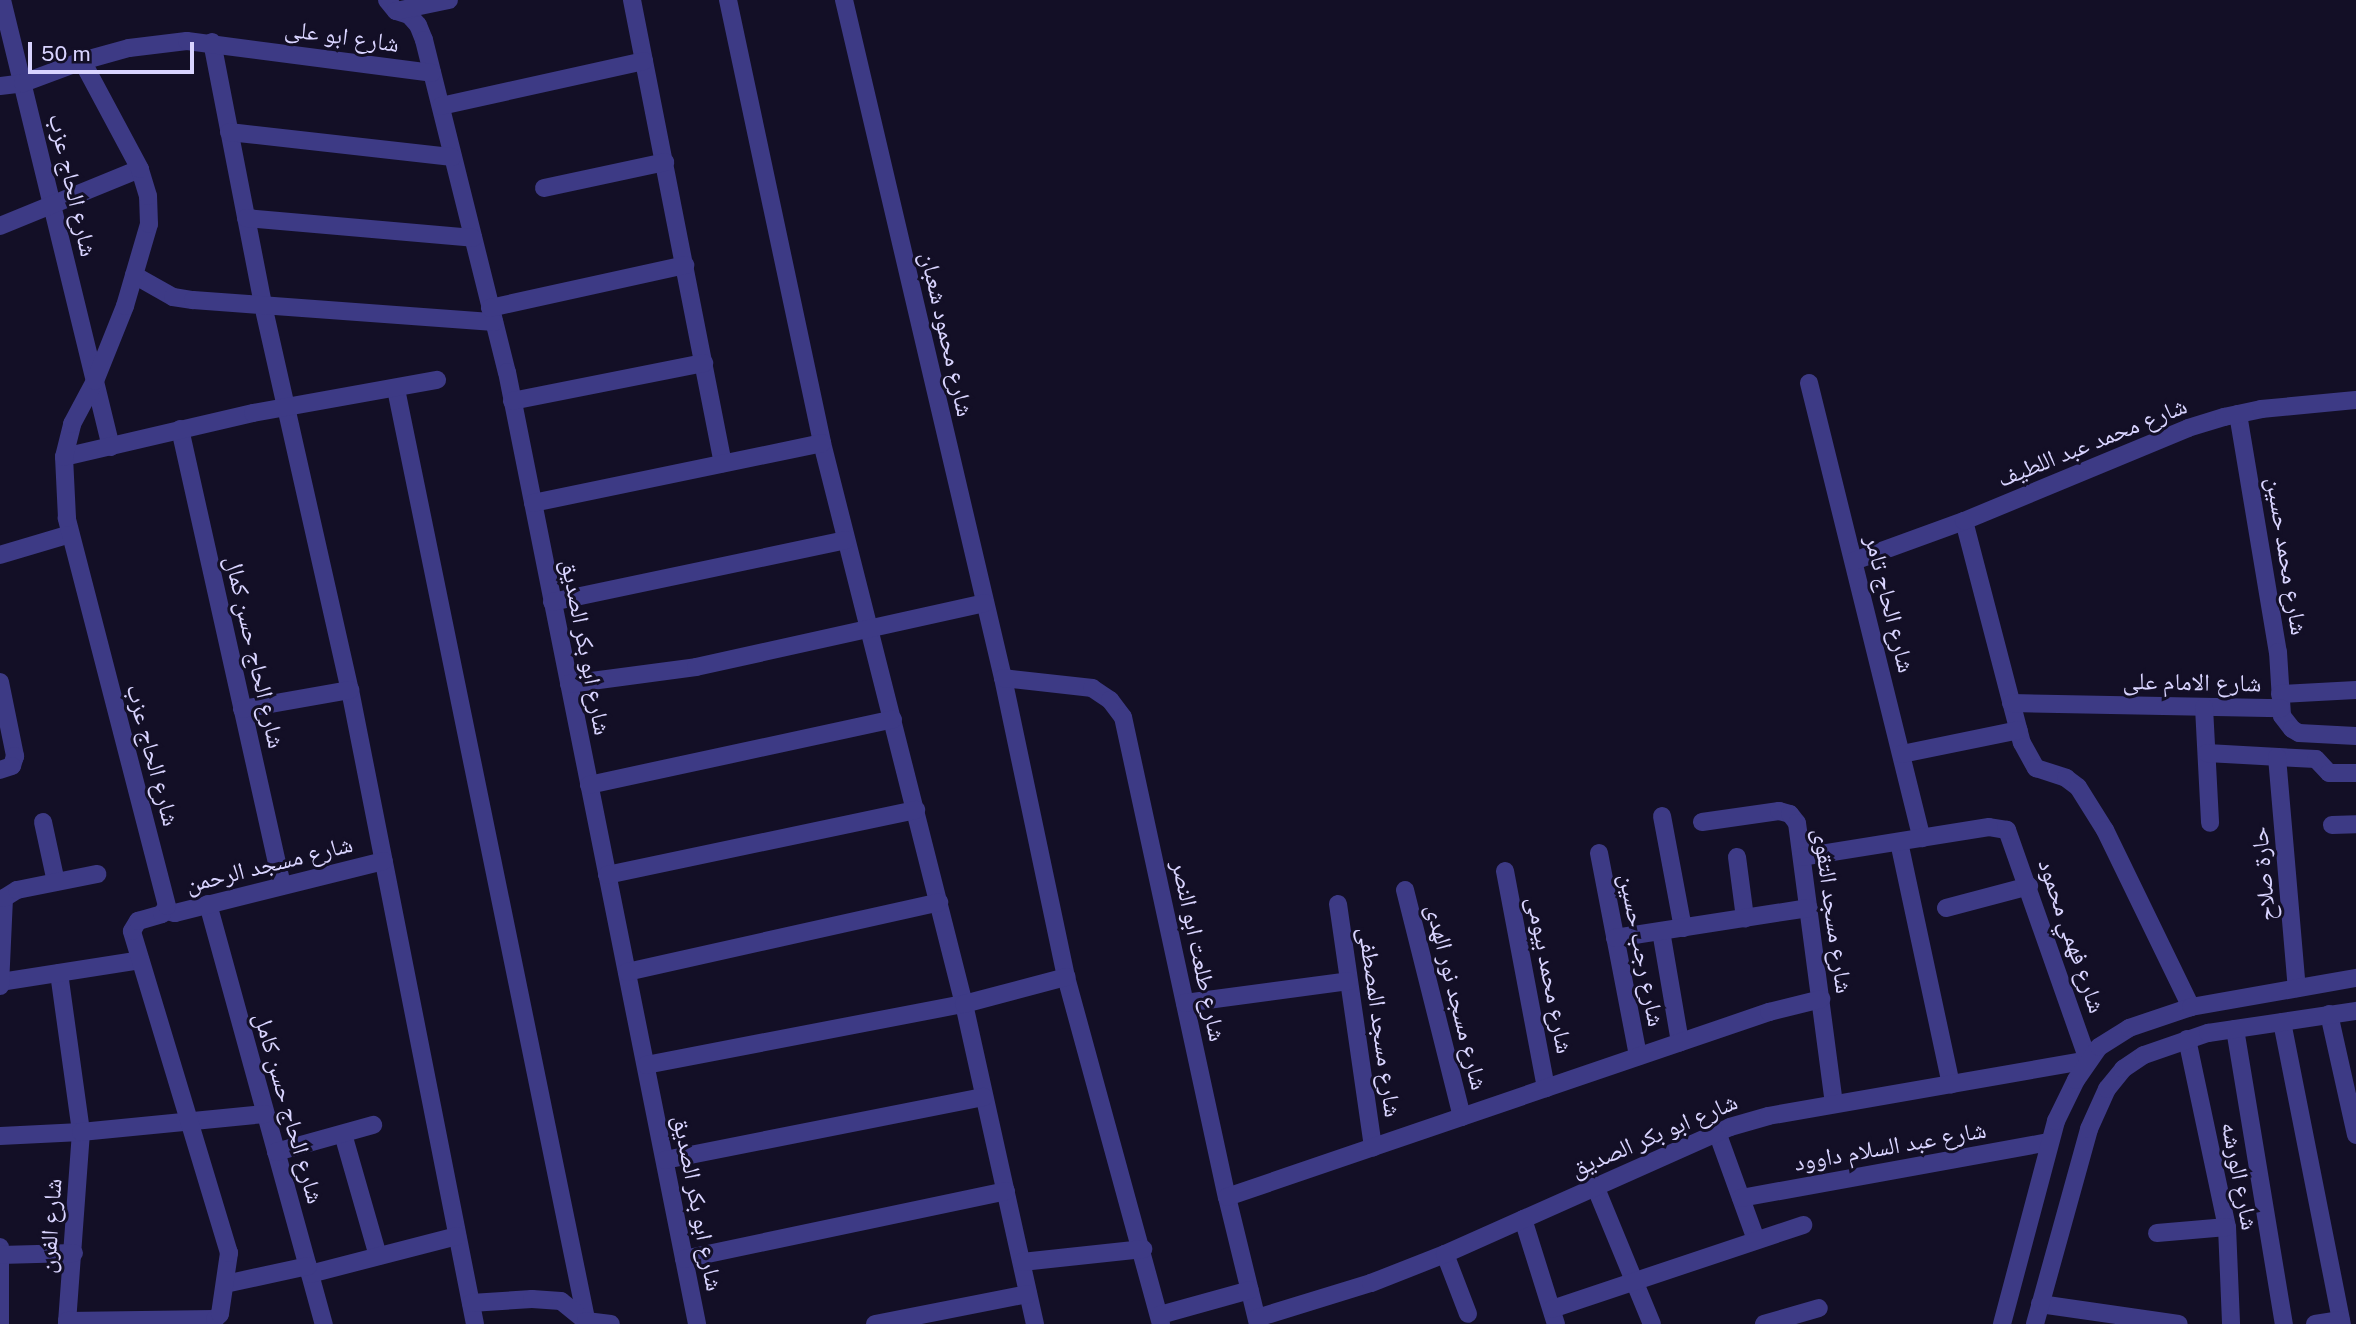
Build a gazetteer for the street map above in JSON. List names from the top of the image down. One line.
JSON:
{"streets":{"street":["شارع ابو على","شارع الحاج عزب","شارع محمود شعبان","شارع محمد عبد اللطيف","شارع محمد حسين","شارع الحاج تامر","شارع ابو بكر الصديق","شارع الحاج حسن كمال","شارع الامام على","شارع مسجد الرحمن","حارة صلاح","شارع مسجد التقوى","شارع فهمي محمود","شارع رجب حسين","شارع طلعت ابو النصر","شارع محمد بيومى","شارع مسجد نور الهدى","شارع مسجد المصطفى","شارع الحاج حسن كامل","شارع عبد السلام داوود","شارع الورشه","شارع الفرن"]},"crossings":[["شارع ابو على","شارع الحاج عزب"],["شارع ابو على","شارع ابو بكر الصديق"],["شارع الحاج عزب","شارع مسجد الرحمن"],["شارع محمود شعبان","شارع طلعت ابو النصر"],["شارع محمد عبد اللطيف","شارع محمد حسين"],["شارع محمد عبد اللطيف","شارع الحاج تامر"],["شارع محمد حسين","شارع الامام على"],["شارع الحاج تامر","شارع فهمي محمود"],["شارع ابو بكر الصديق","شارع مسجد التقوى"],["شارع ابو بكر الصديق","شارع فهمي محمود"],["شارع ابو بكر الصديق","شارع طلعت ابو النصر"],["شارع الحاج حسن كمال","شارع مسجد الرحمن"],["شارع مسجد الرحمن","شارع الحاج حسن كامل"]],"scale_bar":"50 m"}
